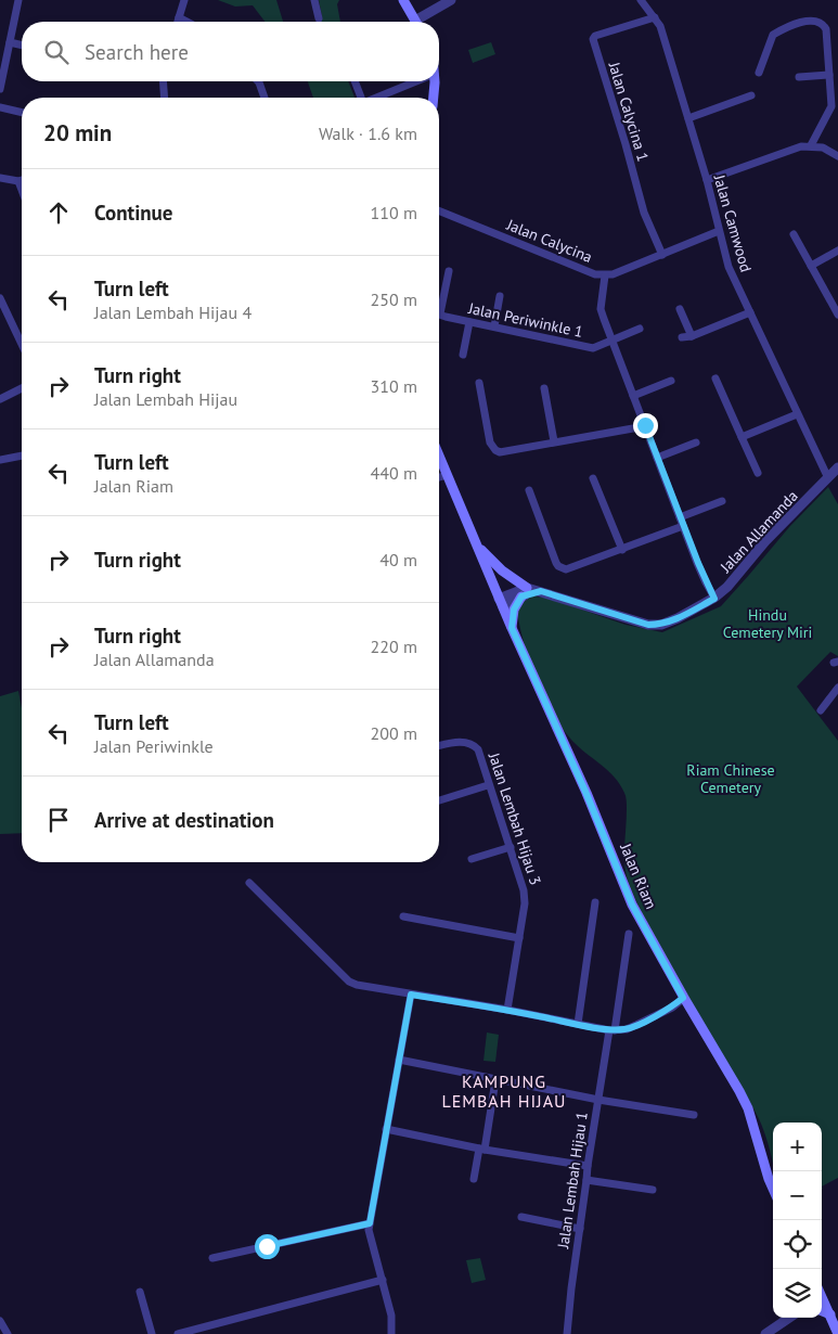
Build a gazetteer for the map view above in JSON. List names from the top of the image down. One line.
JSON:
{"streets":{"main road":["Jalan Riam"],"street":["Jalan Calycina 1","Jalan Camwood","Jalan Calycina","Jalan Periwinkle 1","Jalan Allamanda","Jalan Lembah Hijau 3","Jalan Lembah Hijau 1"]},"crossings":[["Jalan Calycina 1","Jalan Camwood"],["Jalan Calycina 1","Jalan Calycina"],["Jalan Camwood","Jalan Calycina"],["Jalan Camwood","Jalan Allamanda"]],"districts":["KAMPUNG LEMBAH HIJAU"],"parks":["Hindu Cemetery Miri","Riam Chinese Cemetery"],"page":{"search":"Search here","heading":["20 min","Walk · 1.6 km"],"list":[["Continue","110 m"],["Turn left","Jalan Lembah Hijau 4","250 m"],["Turn right","Jalan Lembah Hijau","310 m"],["Turn left","Jalan Riam","440 m"],["Turn right","40 m"],["Turn right","Jalan Allamanda","220 m"],["Turn left","Jalan Periwinkle","200 m"],"Arrive at destination"],"map_buttons":["+","−"]}}
